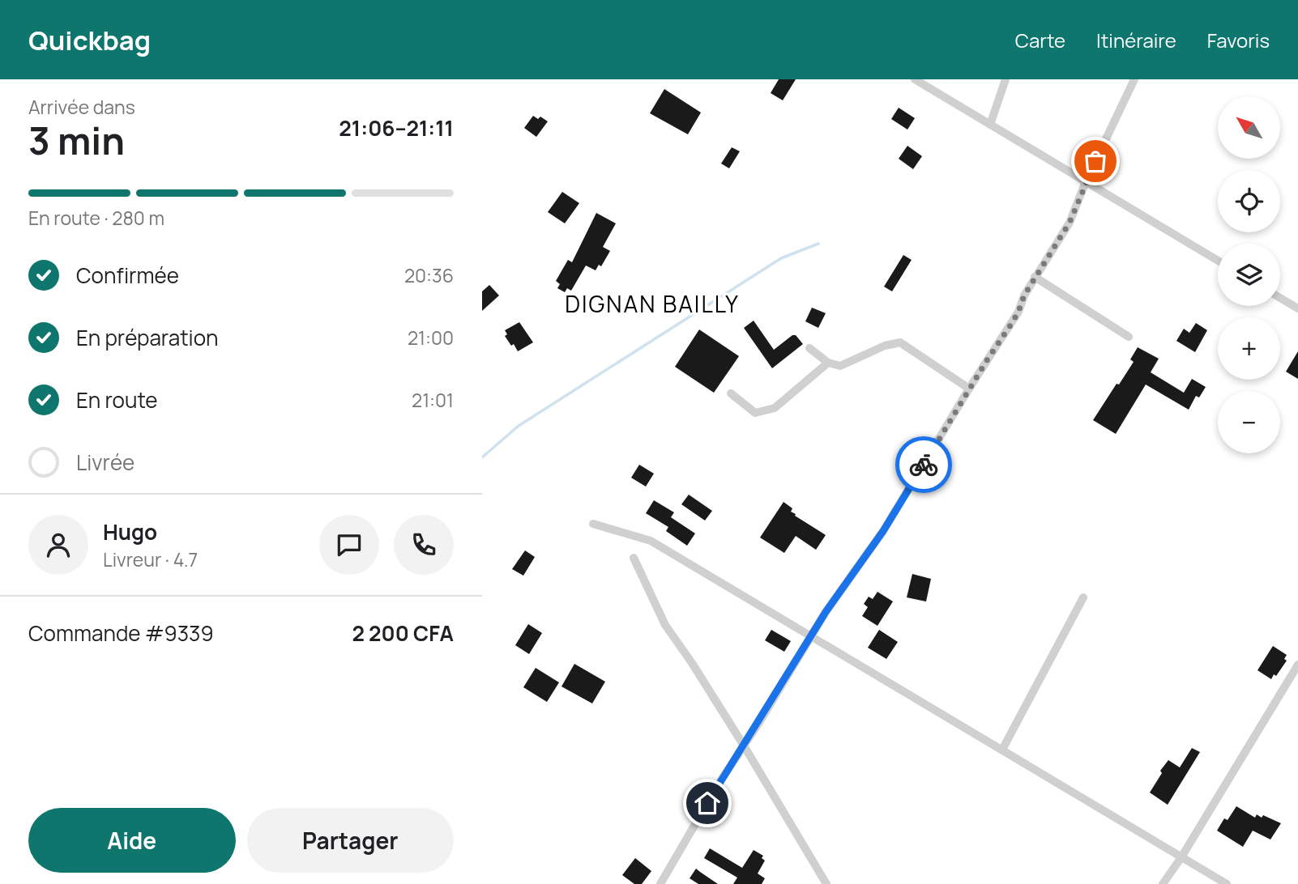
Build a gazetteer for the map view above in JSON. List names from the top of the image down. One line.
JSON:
{"districts":["DIGNAN BAILLY"],"north":"top left","page":{"header":"Quickbag","nav":["Carte","Itinéraire","Favoris"],"heading":["3 min","Arrivée dans","21:06–21:11"],"panel":["Hugo","Livreur · 4.7","Commande #9339","2 200 CFA"],"map_buttons":["+","−"],"bar":"En route · 280 m","list":[["Confirmée","20:36"],["En préparation","21:00"],["En route","21:01"],"Livrée"],"buttons":["Aide","Partager"]}}
